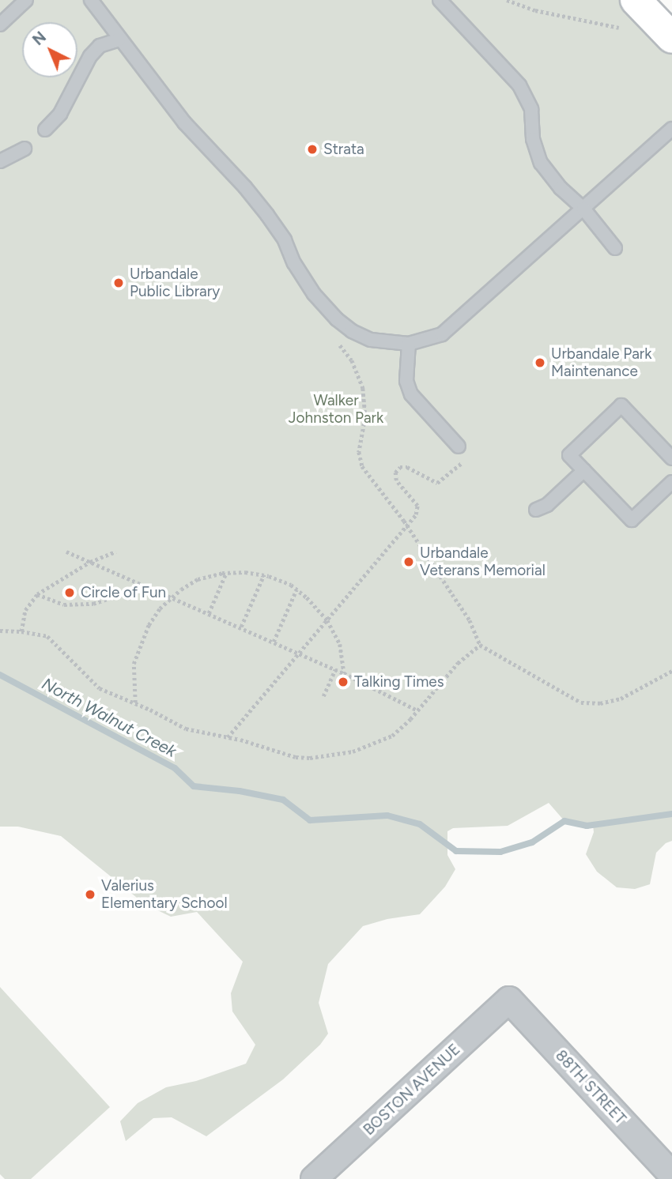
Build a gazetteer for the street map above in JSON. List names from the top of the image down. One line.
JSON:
{"streets":{"street":["88TH STREET","BOSTON AVENUE"]},"crossings":[["88TH STREET","BOSTON AVENUE"]],"water":["North Walnut Creek"],"parks":["Walker Johnston Park"],"places":["Strata","Urbandale Public Library","Urbandale Park Maintenance","Urbandale Veterans Memorial","Circle of Fun","Talking Times","Valerius Elementary School"],"north":"top left"}
